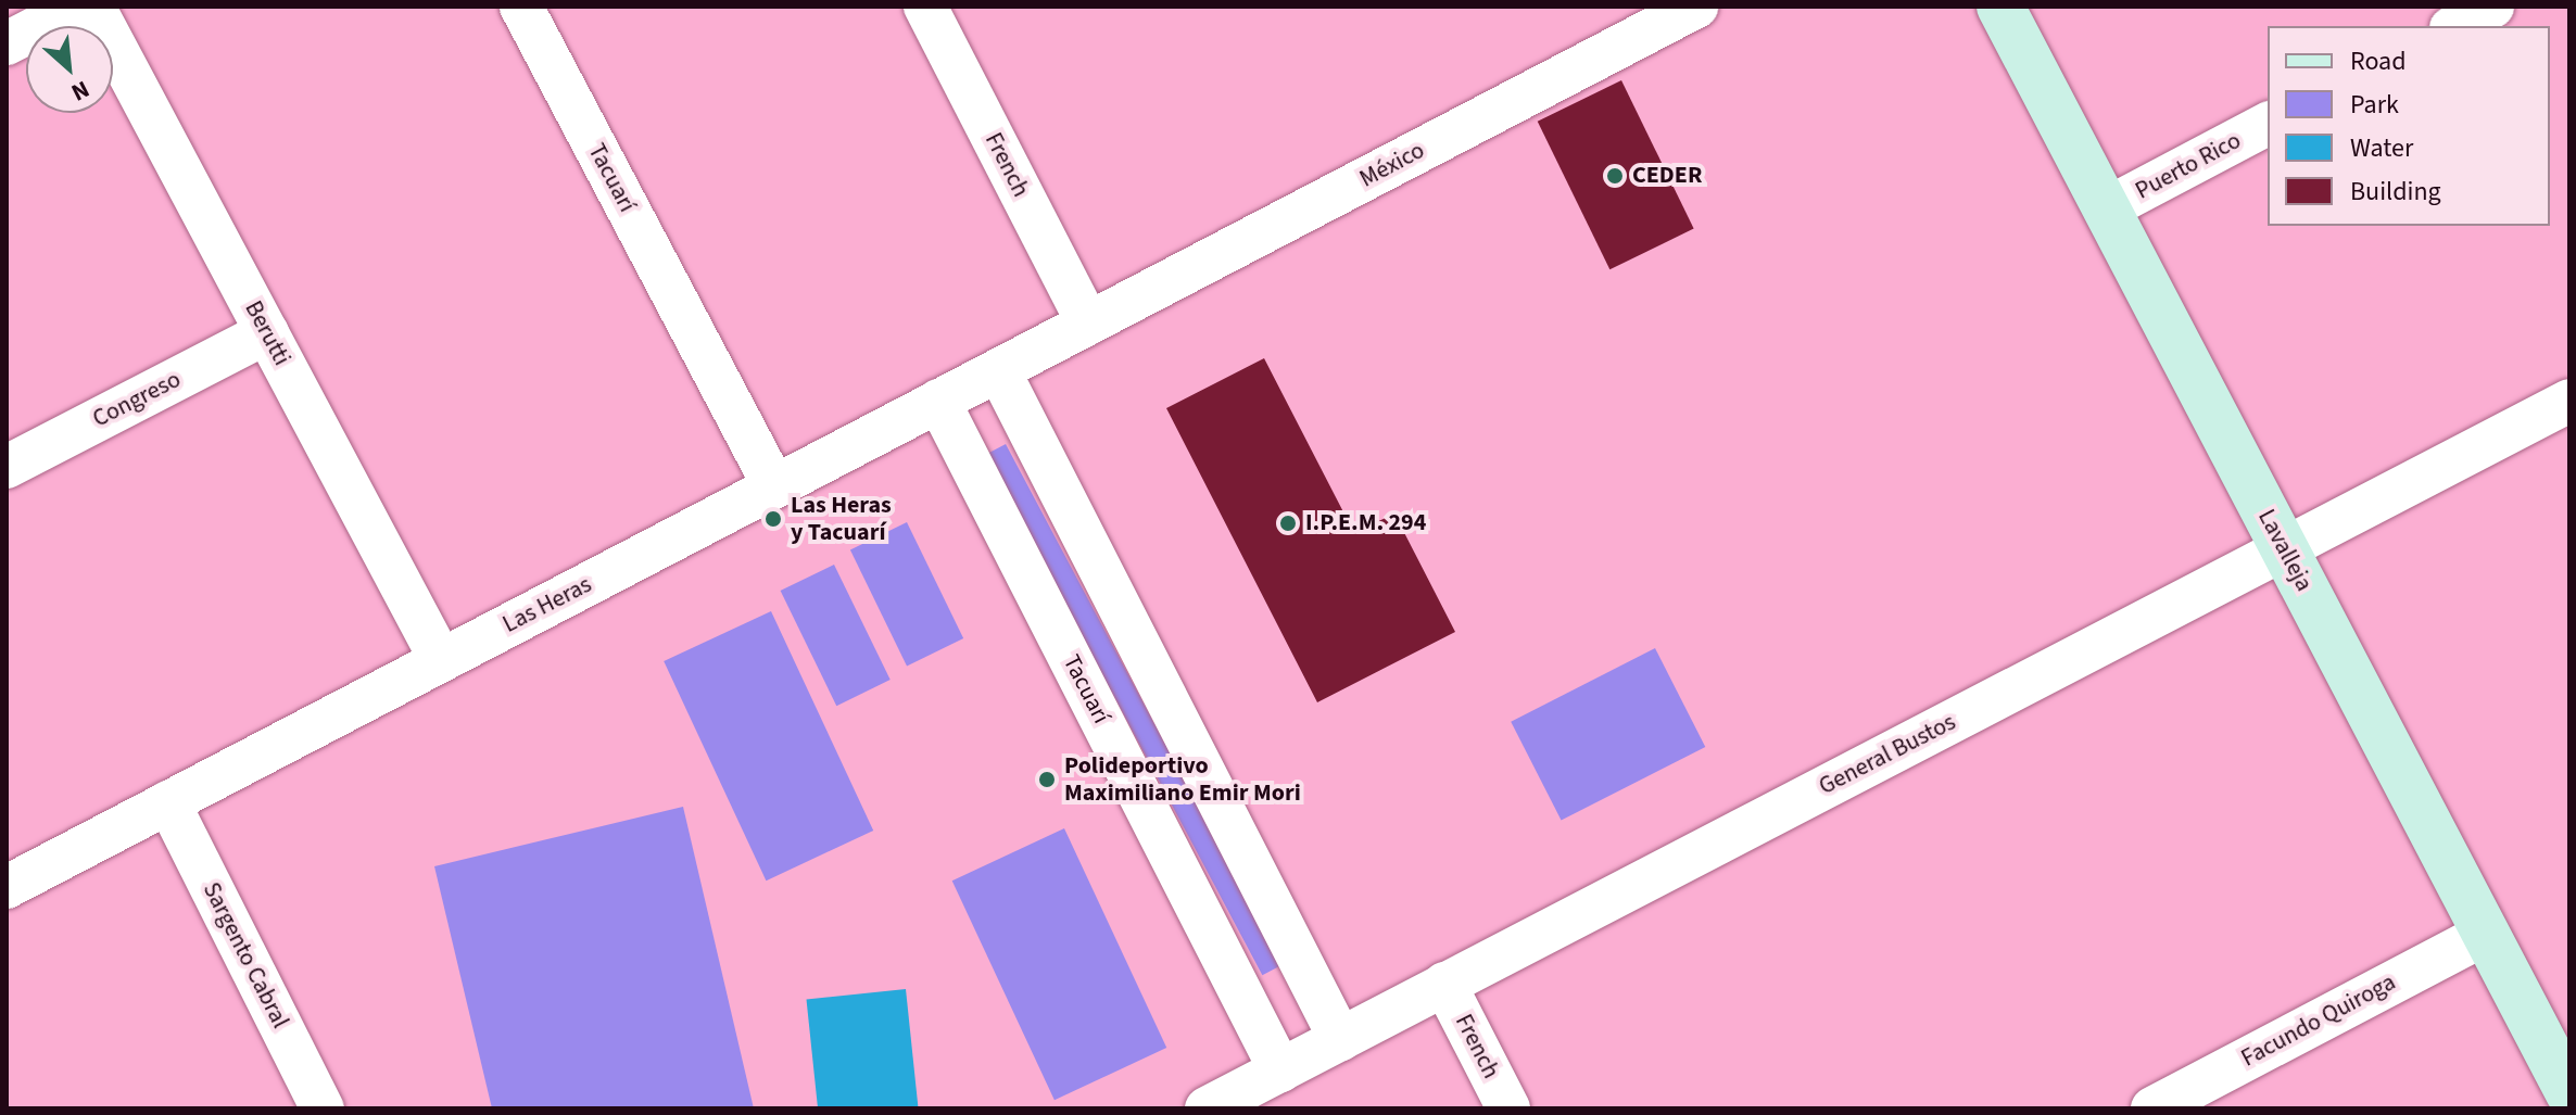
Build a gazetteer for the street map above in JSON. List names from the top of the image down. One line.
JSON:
{"streets":{"street":["French","México","Puerto Rico","Tacuarí","Berutti","Congreso","Lavalleja","Las Heras","General Bustos","Sargento Cabral","Facundo Quiroga"]},"crossings":[["French","México"],["French","Las Heras"],["French","General Bustos"],["México","Las Heras"],["Puerto Rico","Lavalleja"],["Tacuarí","Las Heras"],["Tacuarí","General Bustos"],["Berutti","Congreso"],["Berutti","Las Heras"],["Lavalleja","General Bustos"],["Lavalleja","Facundo Quiroga"],["Las Heras","Sargento Cabral"]],"places":["CEDER","Las Heras y Tacuarí","I.P.E.M. 294","Polideportivo Maximiliano Emir Mori"],"legend":["Road","Park","Water","Building"],"north":"bottom right"}
